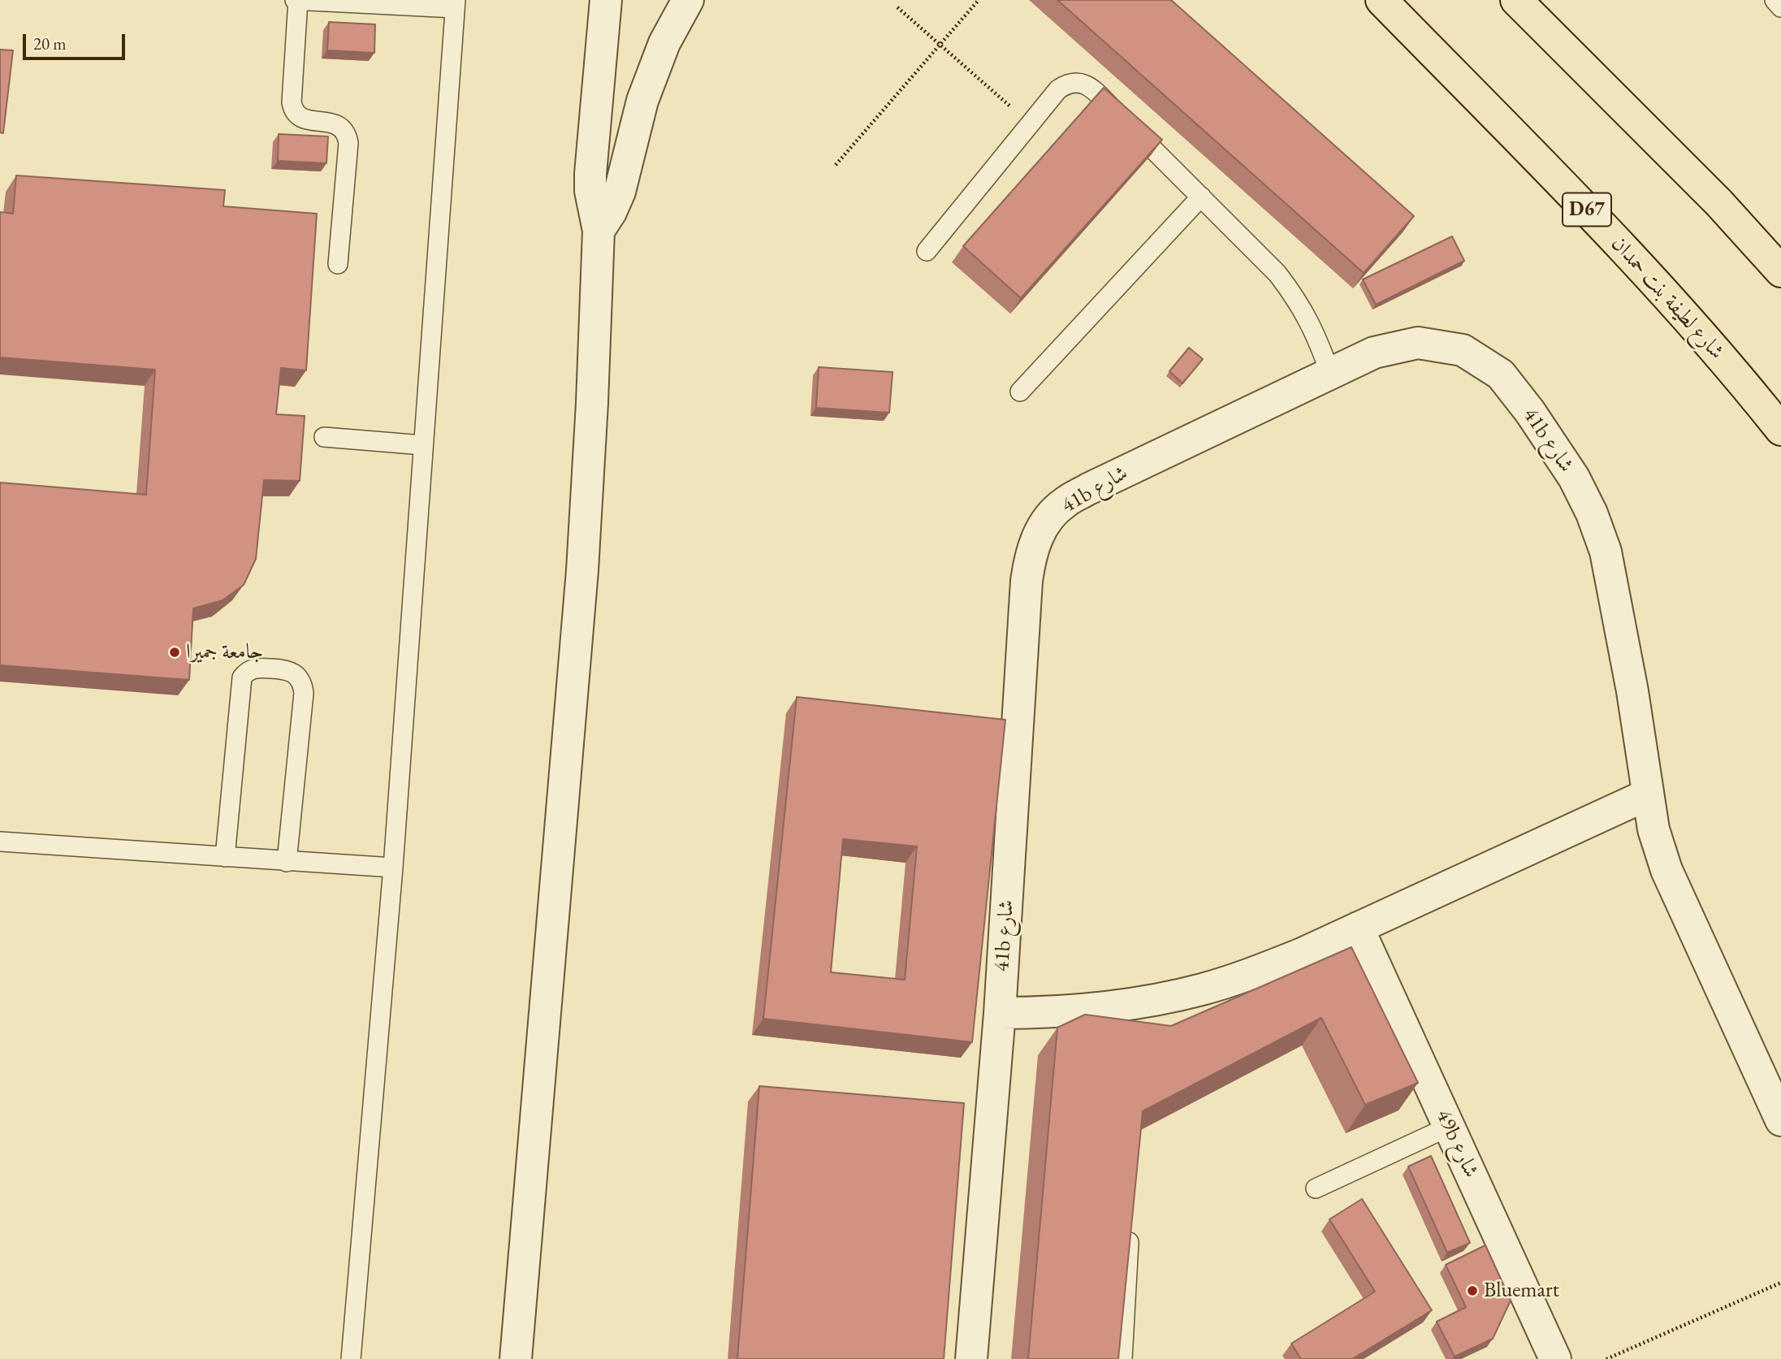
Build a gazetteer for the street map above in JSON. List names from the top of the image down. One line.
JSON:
{"streets":{"main road":["D67","شارع لطيفة بنت حمدان"],"street":["41b شارع","49b شارع"]},"places":["جامعة جميرا","Bluemart"],"scale_bar":"20 m"}
